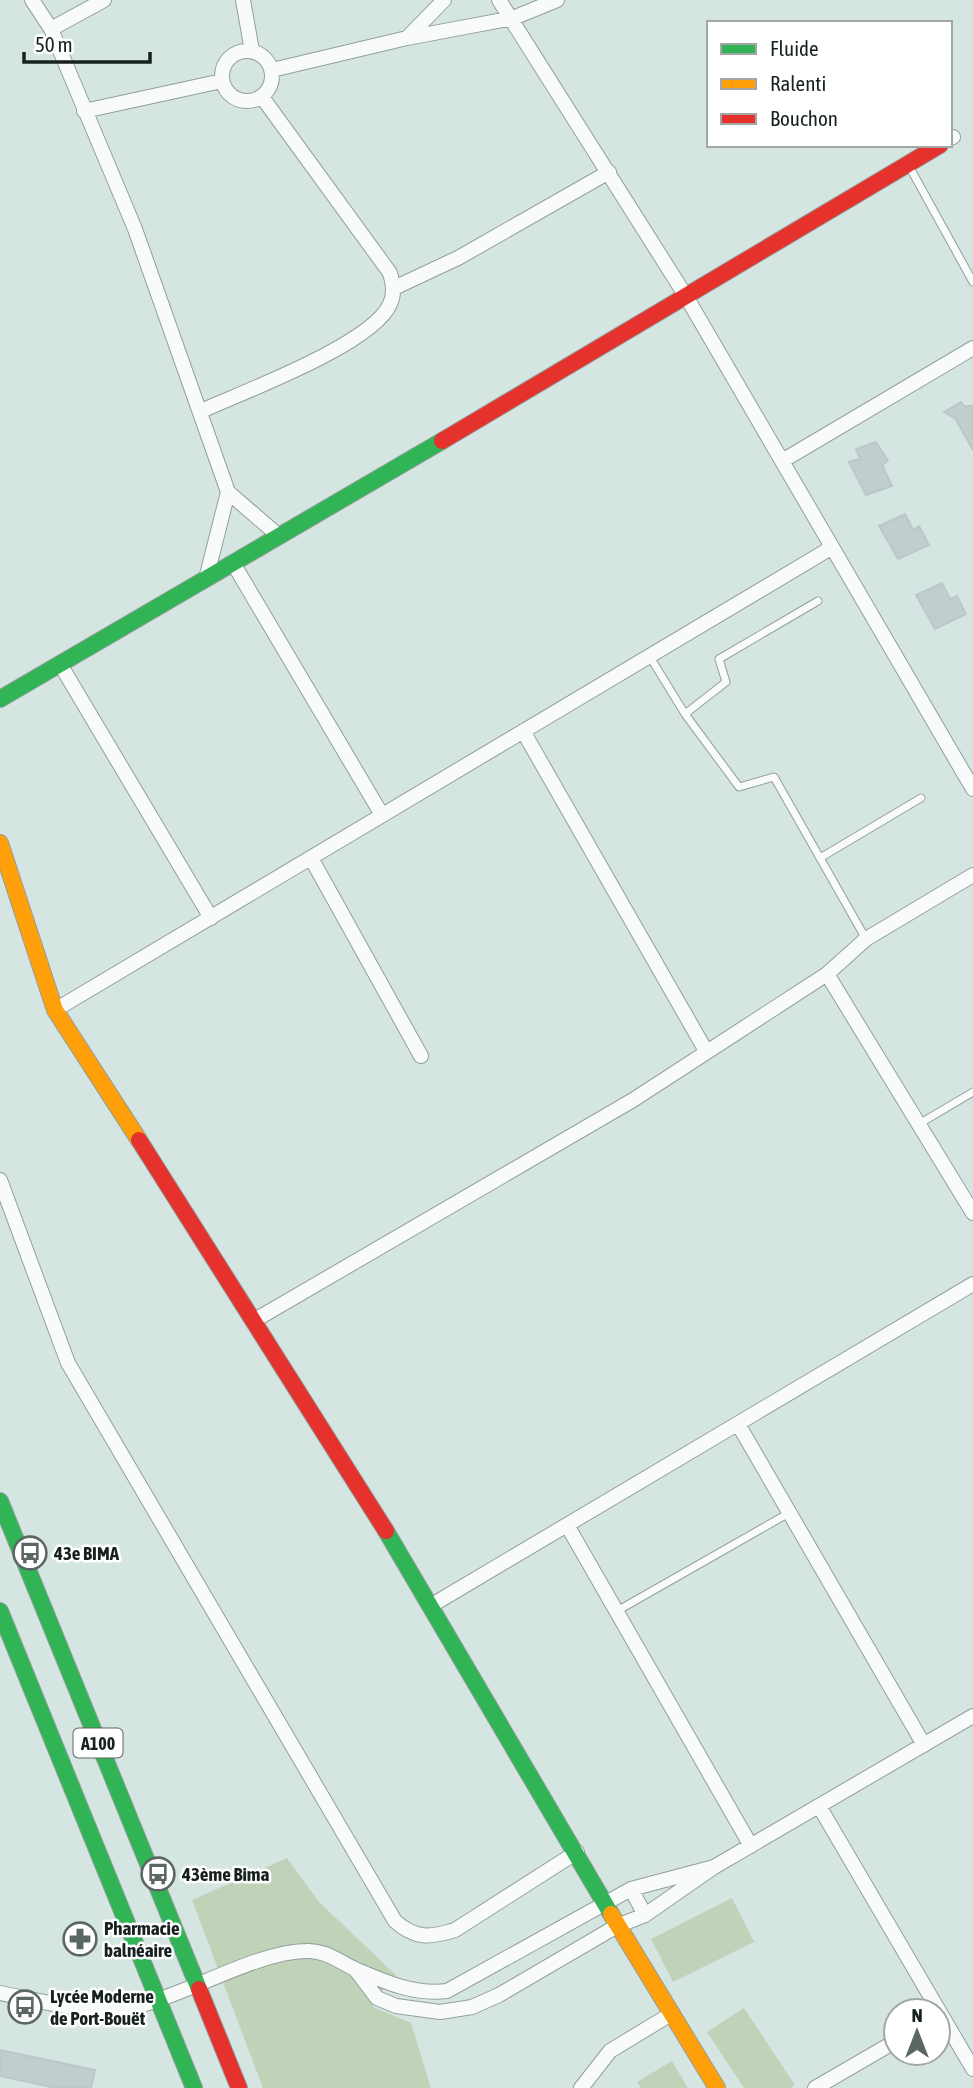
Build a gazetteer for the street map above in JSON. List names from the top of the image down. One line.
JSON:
{"streets":{"main road":["A100"]},"places":{"bus stop":["43e BIMA","43ème Bima","Lycée Moderne de Port-Bouët"],"pharmacy":["Pharmacie balnéaire"]},"legend":["Fluide","Ralenti","Bouchon"],"scale_bar":"50 m","north":"top"}
